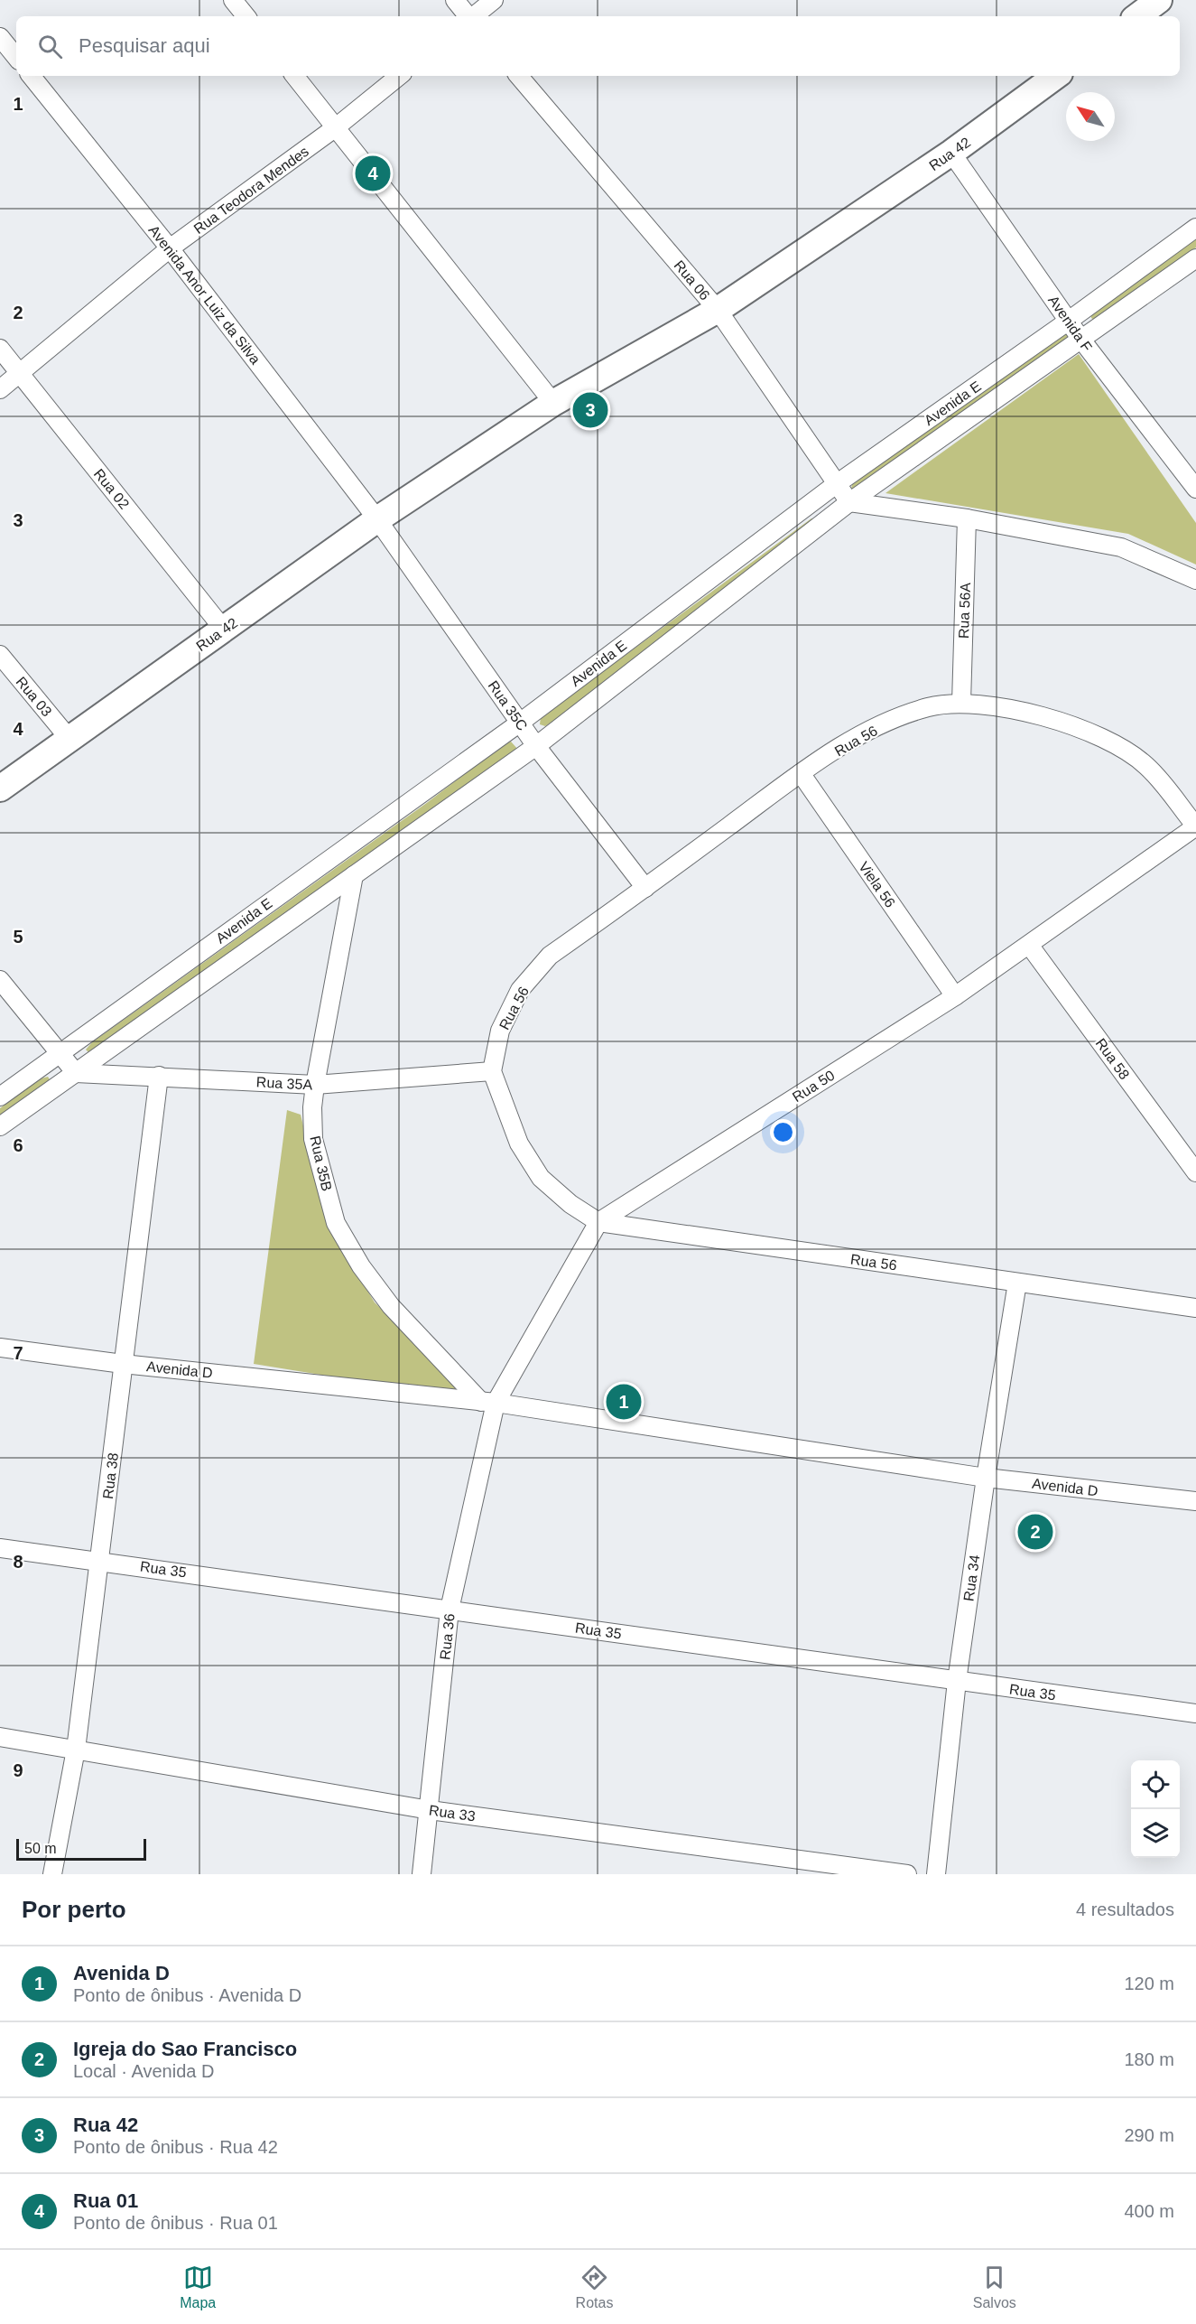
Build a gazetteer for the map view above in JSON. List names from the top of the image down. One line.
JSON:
{"streets":{"street":["Rua 42","Rua Teodora Mendes","Rua 06","Avenida Anor Luiz da Silva","Avenida F","Avenida E","Rua 02","Rua 56A","Rua 03","Rua 35C","Rua 56","Viela 56","Rua 58","Rua 35A","Rua 50","Rua 35B","Avenida D","Rua 38","Rua 35","Rua 34","Rua 36","Rua 33"]},"crossings":[["Rua 42","Rua 06"],["Rua 42","Avenida Anor Luiz da Silva"],["Rua 42","Avenida F"],["Rua 42","Rua 02"],["Rua 42","Rua 03"],["Rua 42","Rua 35C"],["Rua Teodora Mendes","Avenida Anor Luiz da Silva"],["Rua Teodora Mendes","Rua 02"],["Rua 06","Avenida E"],["Avenida Anor Luiz da Silva","Rua 35C"],["Avenida F","Avenida E"],["Avenida E","Rua 35C"],["Avenida E","Rua 35A"],["Avenida E","Rua 35B"],["Rua 56A","Rua 56"],["Rua 35C","Rua 56"],["Rua 56","Viela 56"],["Rua 56","Rua 35A"],["Rua 56","Rua 50"],["Rua 56","Rua 34"],["Viela 56","Rua 50"],["Rua 58","Rua 50"],["Rua 35A","Rua 35B"],["Rua 35A","Rua 38"],["Rua 50","Rua 35B"],["Rua 50","Avenida D"],["Rua 50","Rua 36"],["Rua 35B","Avenida D"],["Rua 35B","Rua 36"],["Avenida D","Rua 38"],["Avenida D","Rua 34"],["Avenida D","Rua 36"],["Rua 38","Rua 35"],["Rua 38","Rua 33"],["Rua 35","Rua 34"],["Rua 35","Rua 36"],["Rua 36","Rua 33"]],"scale_bar":"50 m","north":"top left","page":{"search":"Pesquisar aqui","pins":["4","3","1","2"],"scale":"50 m","heading":["Por perto","4 resultados"],"list":[{"mark":"1","name":"Avenida D","note":"Ponto de ônibus · Avenida D","value":"120 m"},{"mark":"2","name":"Igreja do Sao Francisco","note":"Local · Avenida D","value":"180 m"},{"mark":"3","name":"Rua 42","note":"Ponto de ônibus · Rua 42","value":"290 m"},{"mark":"4","name":"Rua 01","note":"Ponto de ônibus · Rua 01","value":"400 m"}],"nav":["Mapa","Rotas","Salvos"]},"grid":{"rows":["1","2","3","4","5","6","7","8","9"]}}
